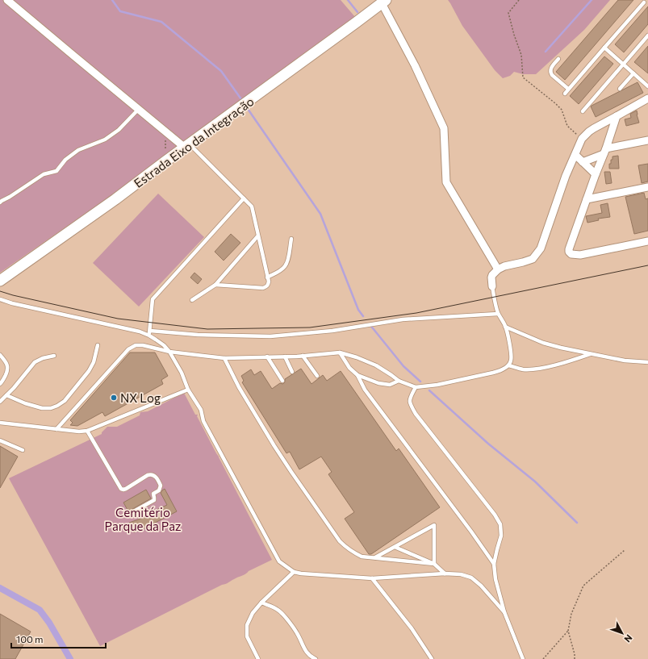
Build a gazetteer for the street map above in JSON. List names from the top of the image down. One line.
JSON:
{"streets":{"main road":["Estrada Eixo da Integração"]},"parks":["Cemitério Parque da Paz"],"places":["NX Log"],"scale_bar":"100 m","north":"bottom right"}
